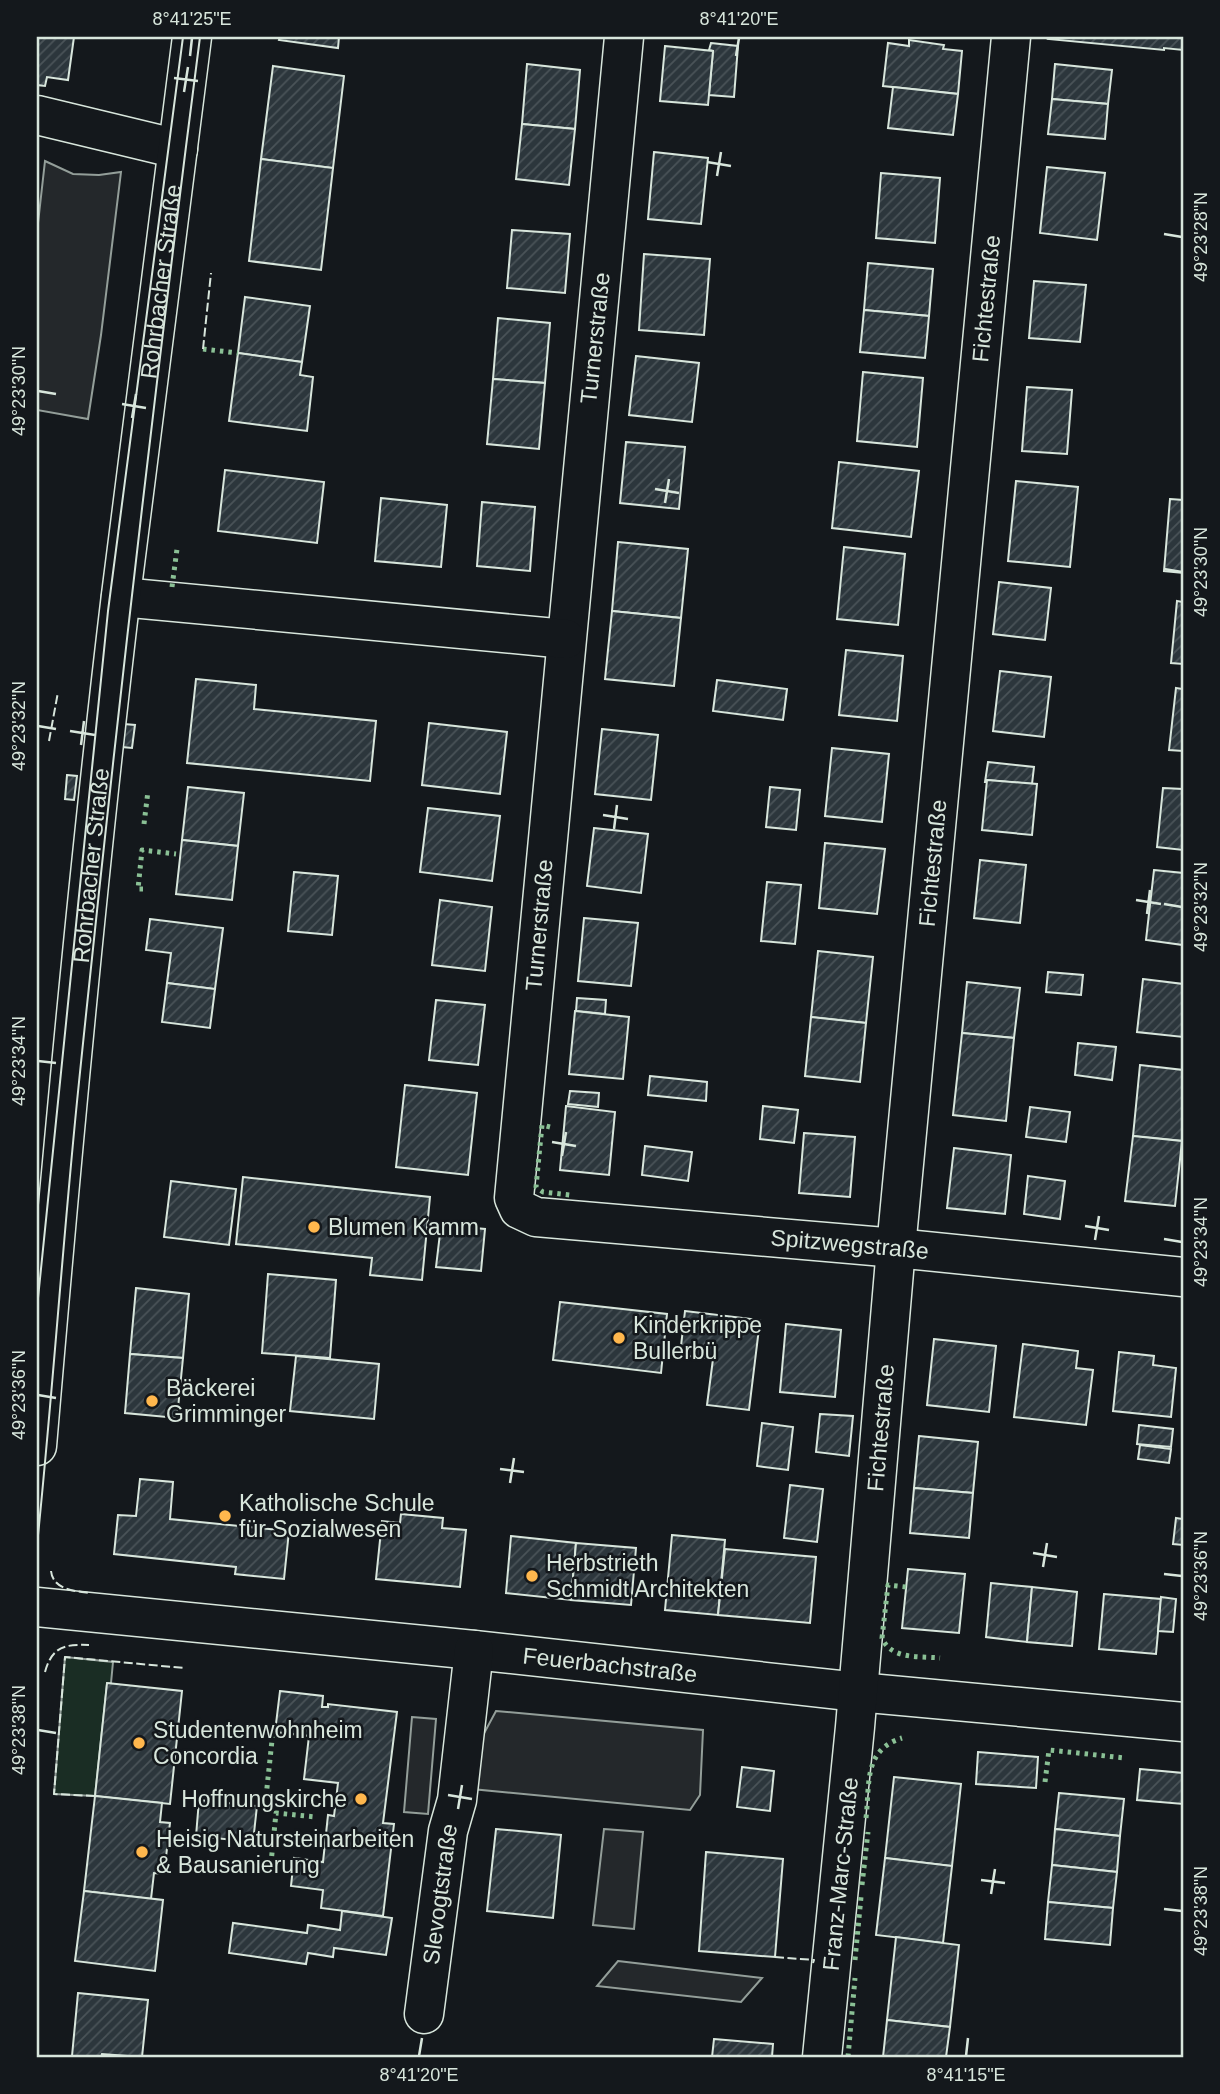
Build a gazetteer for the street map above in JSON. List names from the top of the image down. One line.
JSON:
{"streets":{"street":["Rohrbacher Straße","Fichtestraße","Turnerstraße","Spitzwegstraße","Feuerbachstraße","Franz-Marc-Straße","Slevogtstraße"]},"crossings":[["Fichtestraße","Spitzwegstraße"],["Fichtestraße","Feuerbachstraße"],["Fichtestraße","Franz-Marc-Straße"],["Turnerstraße","Spitzwegstraße"],["Feuerbachstraße","Franz-Marc-Straße"],["Feuerbachstraße","Slevogtstraße"]],"places":["Blumen Kamm","Kinderkrippe Bullerbü","Bäckerei Grimminger","Katholische Schule für Sozialwesen","Herbstrieth Schmidt Architekten","Studentenwohnheim Concordia","Hoffnungskirche","Heisig Natursteinarbeiten & Bausanierung"],"coordinates":["8°41'25\"E","8°41'20\"E","49°23'28\"N","49°23'30\"N","49°23'32\"N","49°23'34\"N","49°23'36\"N","49°23'38\"N","8°41'15\"E"]}
